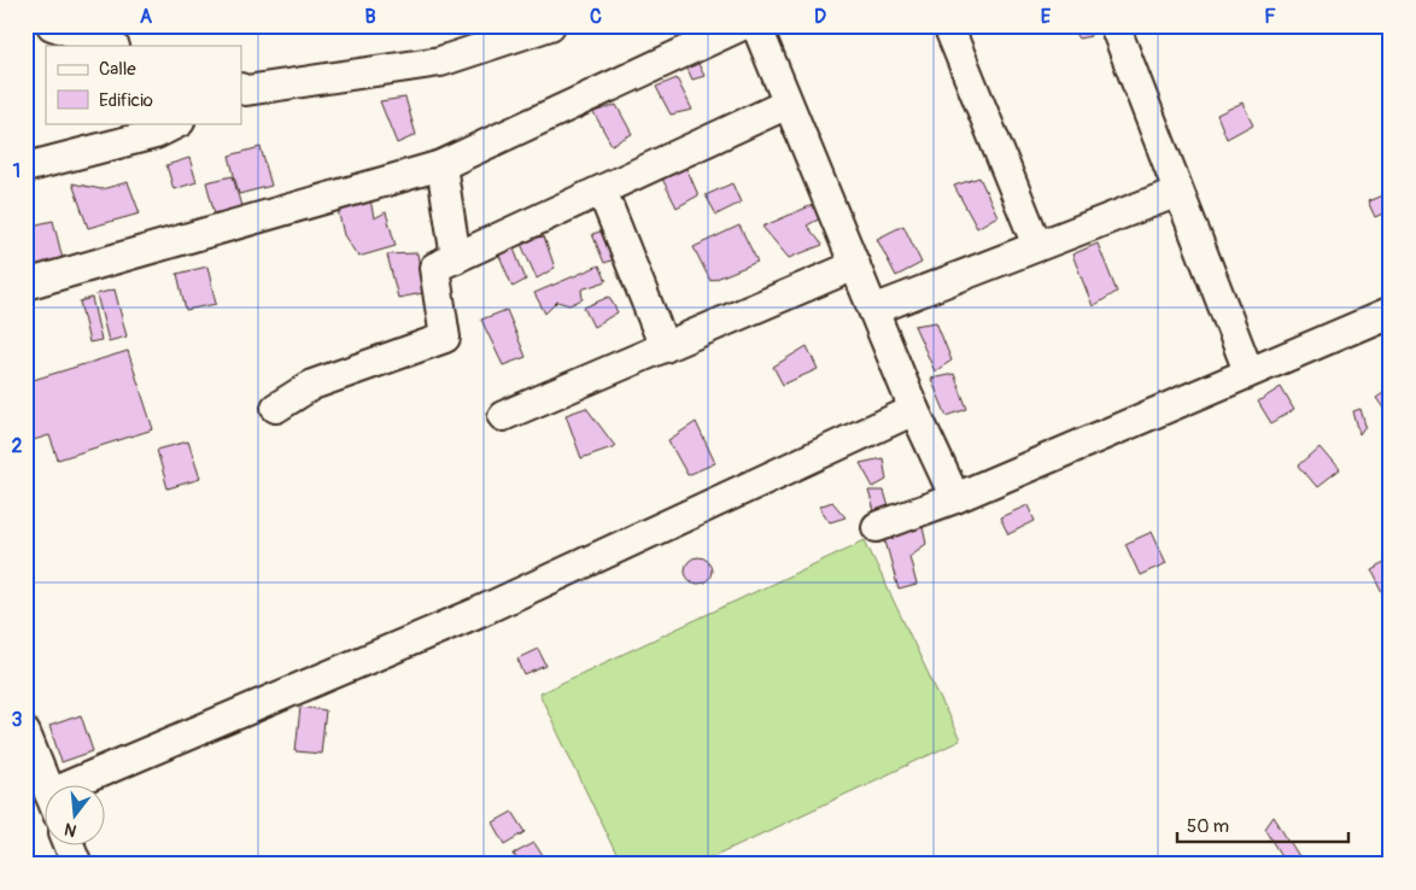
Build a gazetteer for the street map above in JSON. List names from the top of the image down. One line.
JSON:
{"legend":["Calle","Edificio"],"scale_bar":"50 m","north":"bottom","grid":{"columns":["A","B","C","D","E","F"],"rows":["1","2","3"]}}
